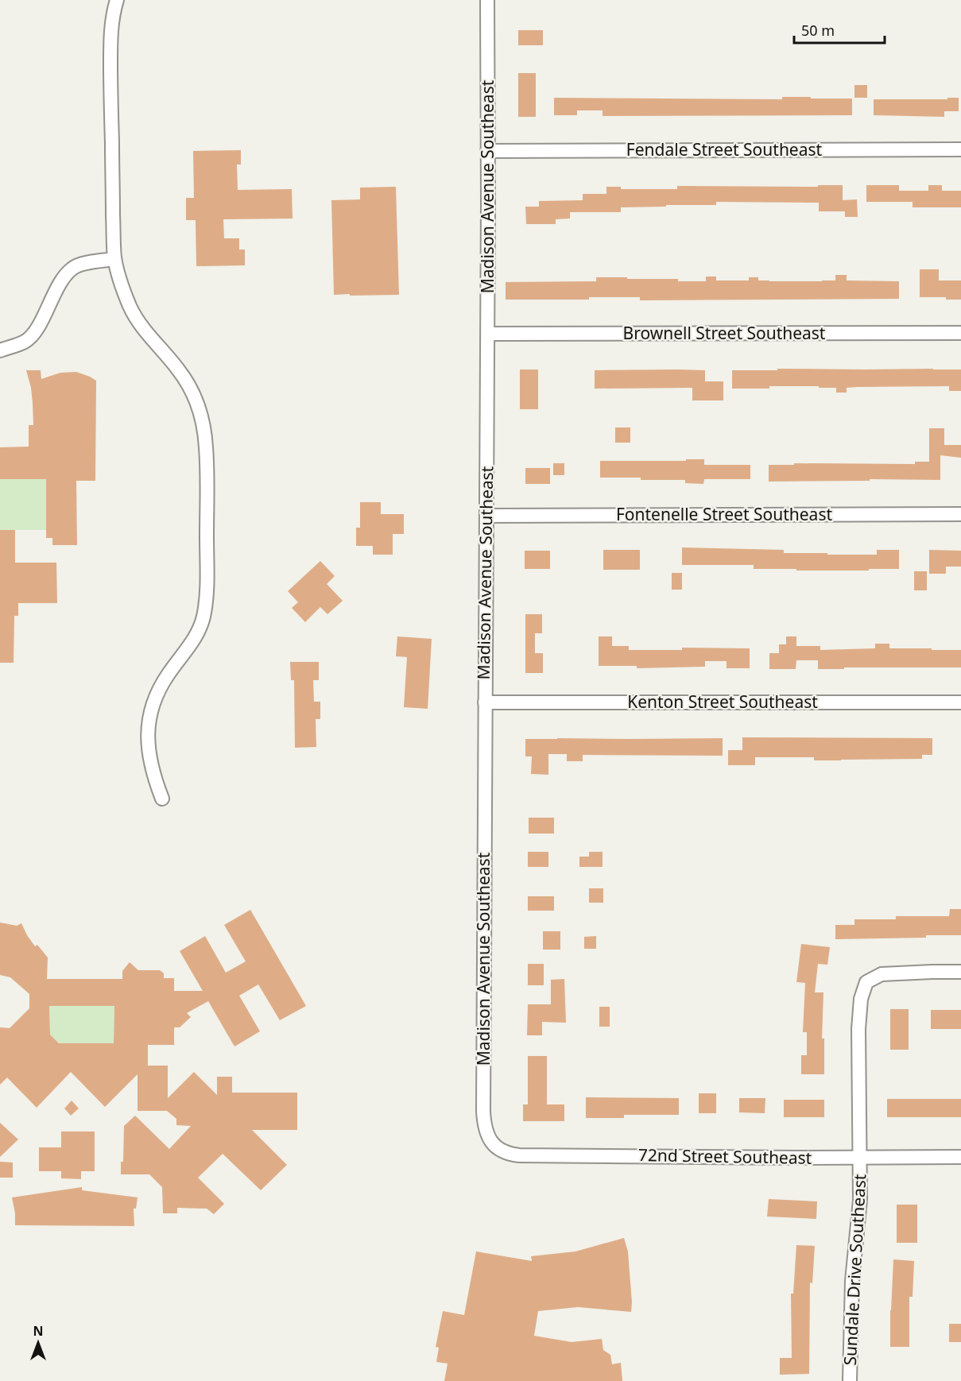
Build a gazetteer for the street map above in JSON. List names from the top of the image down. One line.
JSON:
{"streets":{"street":["Fendale Street Southeast","Madison Avenue Southeast","Brownell Street Southeast","Fontenelle Street Southeast","Kenton Street Southeast","72nd Street Southeast","Sundale Drive Southeast"]},"crossings":[["Fendale Street Southeast","Madison Avenue Southeast"],["Madison Avenue Southeast","Brownell Street Southeast"],["Madison Avenue Southeast","Fontenelle Street Southeast"],["Madison Avenue Southeast","Kenton Street Southeast"],["Madison Avenue Southeast","72nd Street Southeast"],["72nd Street Southeast","Sundale Drive Southeast"]],"scale_bar":"50 m","north":"top"}
